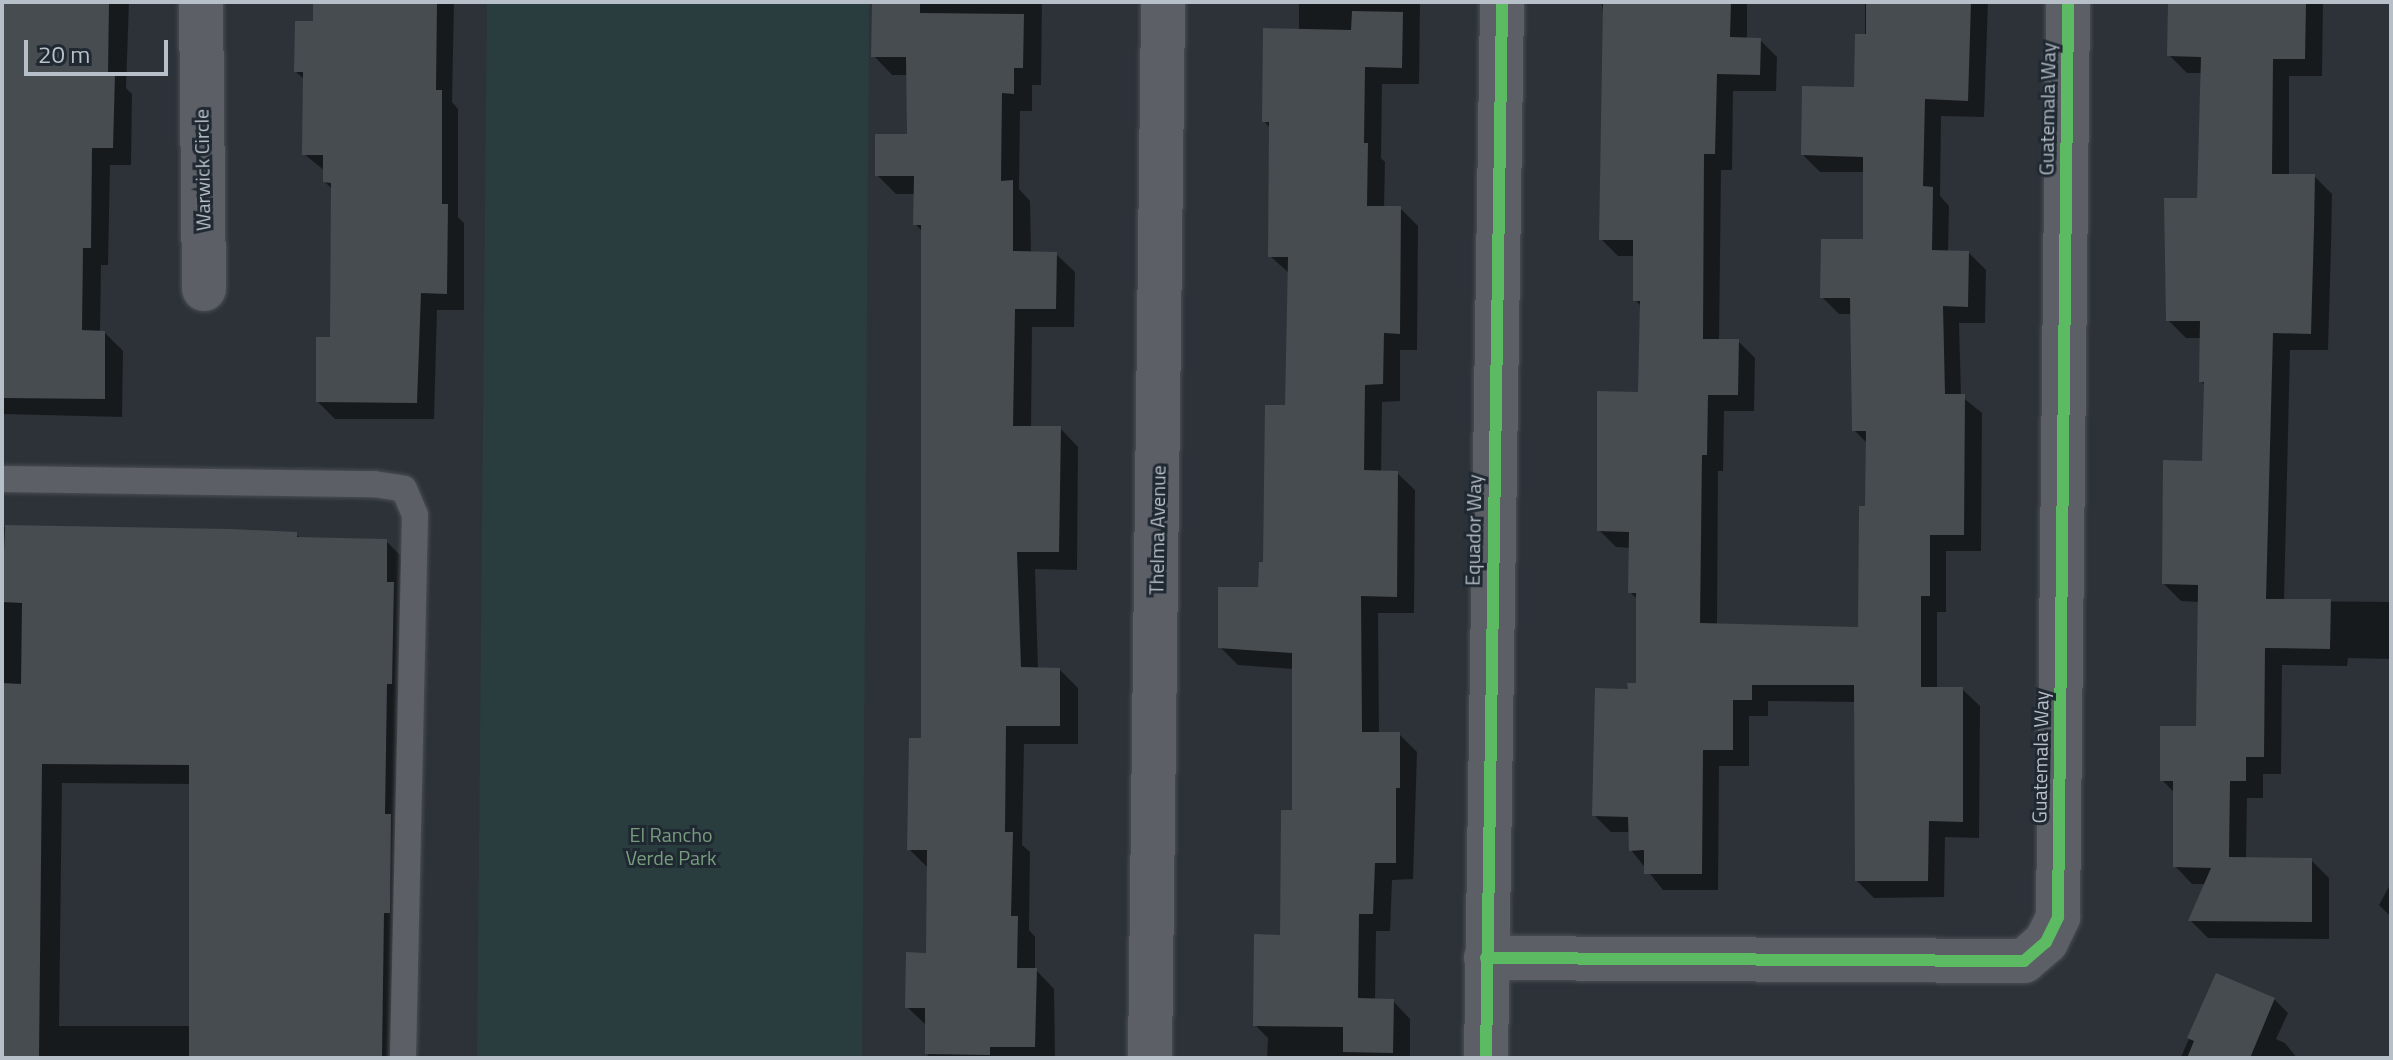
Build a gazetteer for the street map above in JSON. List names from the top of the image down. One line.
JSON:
{"streets":{"street":["Guatemala Way","Warwick Circle","Thelma Avenue","Equador Way"]},"crossings":[["Guatemala Way","Equador Way"]],"parks":["El Rancho Verde Park"],"scale_bar":"20 m"}
